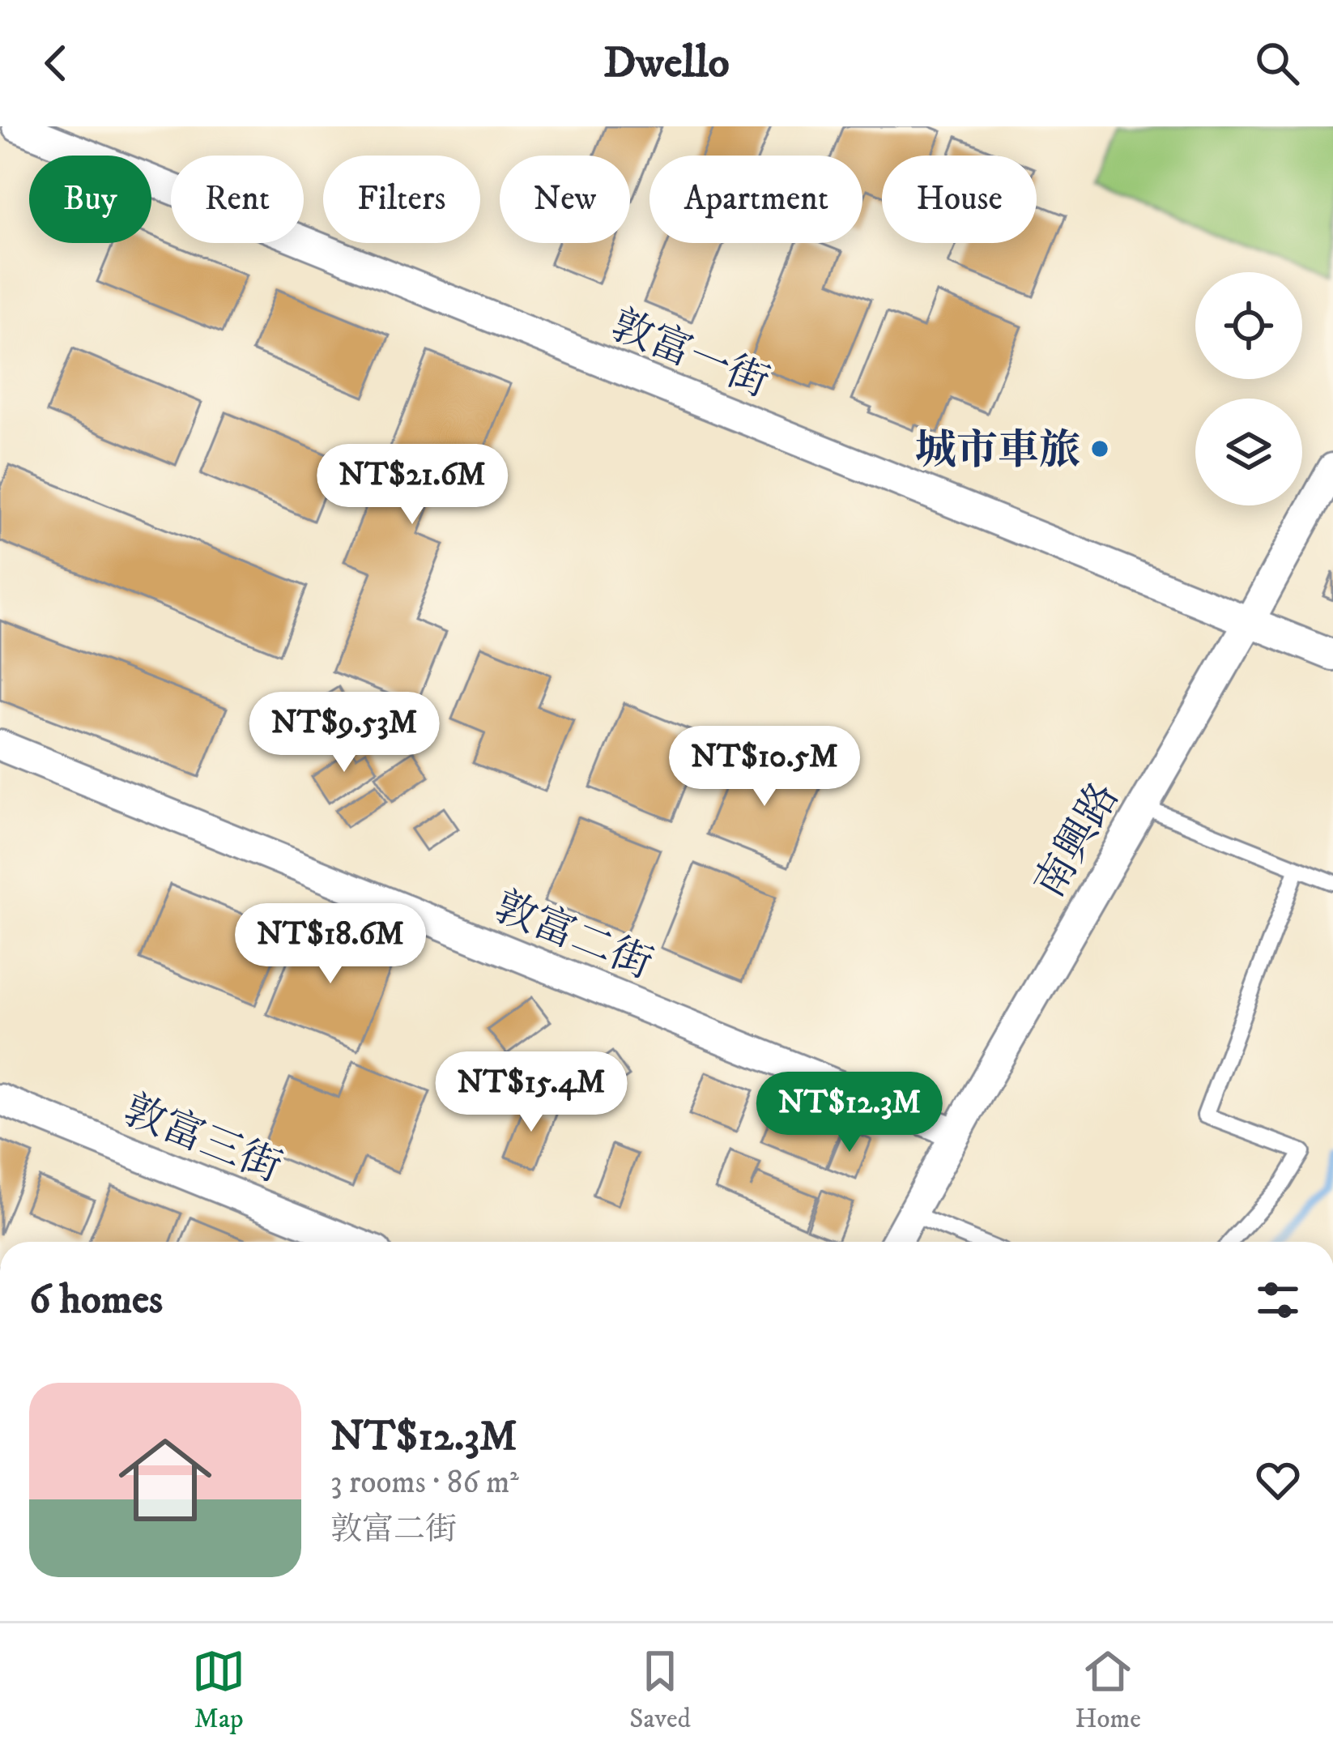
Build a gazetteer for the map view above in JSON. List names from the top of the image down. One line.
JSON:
{"streets":{"street":["敦富一街","南興路","敦富二街","敦富三街"]},"crossings":[["敦富一街","南興路"],["南興路","敦富二街"]],"places":["城市車旅"],"page":{"header":"Dwello","chip":["Buy","Rent","Filters","New","Apartment","House"],"price":["NT$21.6M","NT$9.53M","NT$10.5M","NT$18.6M","NT$15.4M","NT$12.3M"],"heading":"6 homes","list":[{"name":"NT$12.3M","note":"3 rooms · 86 m² · 敦富二街"}],"tabs":["Map","Saved","Home"]}}
